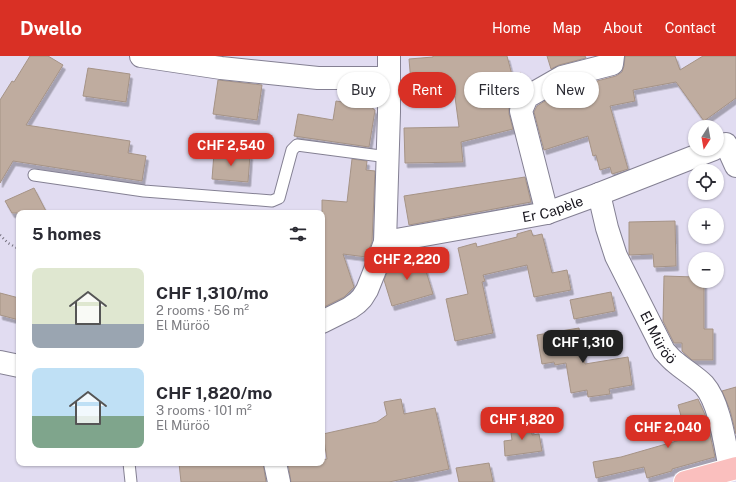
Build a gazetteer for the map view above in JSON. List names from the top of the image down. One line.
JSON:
{"streets":{"street":["Er Capèle","El Müröö"]},"crossings":[["Er Capèle","El Müröö"]],"north":"bottom","page":{"header":"Dwello","nav":["Home","Map","About","Contact"],"chip":["Buy","Rent","Filters","New"],"map_buttons":["+","−"],"price":["CHF 2,540","CHF 2,220","CHF 1,310","CHF 1,820","CHF 2,040"],"heading":"5 homes","list":[{"name":"CHF 1,310/mo","note":"2 rooms · 56 m² · El Müröö"},{"name":"CHF 1,820/mo","note":"3 rooms · 101 m² · El Müröö"}]}}
